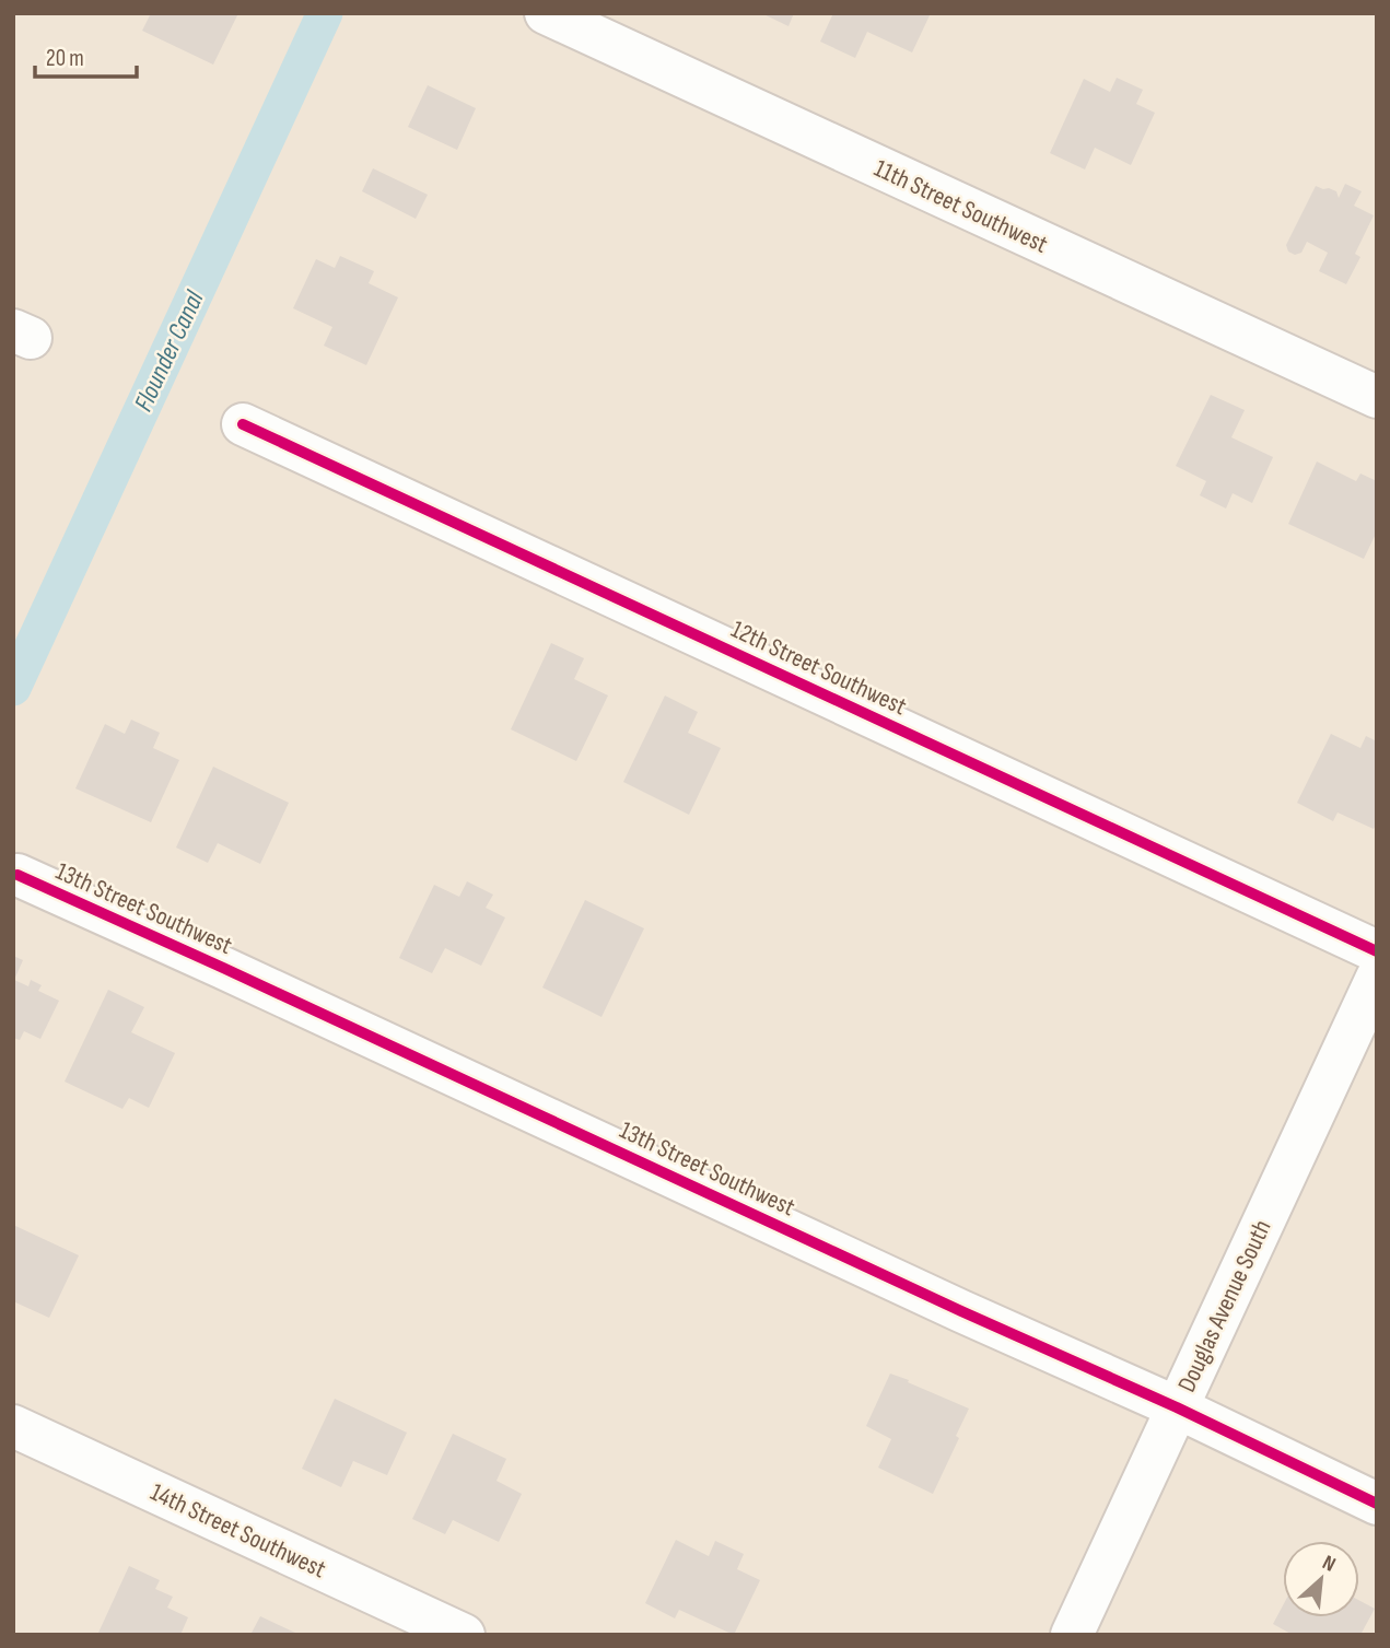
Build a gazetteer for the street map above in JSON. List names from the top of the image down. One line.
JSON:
{"streets":{"street":["11th Street Southwest","12th Street Southwest","13th Street Southwest","Douglas Avenue South","14th Street Southwest"]},"crossings":[["13th Street Southwest","Douglas Avenue South"]],"water":["Flounder Canal"],"scale_bar":"20 m","north":"top right"}
